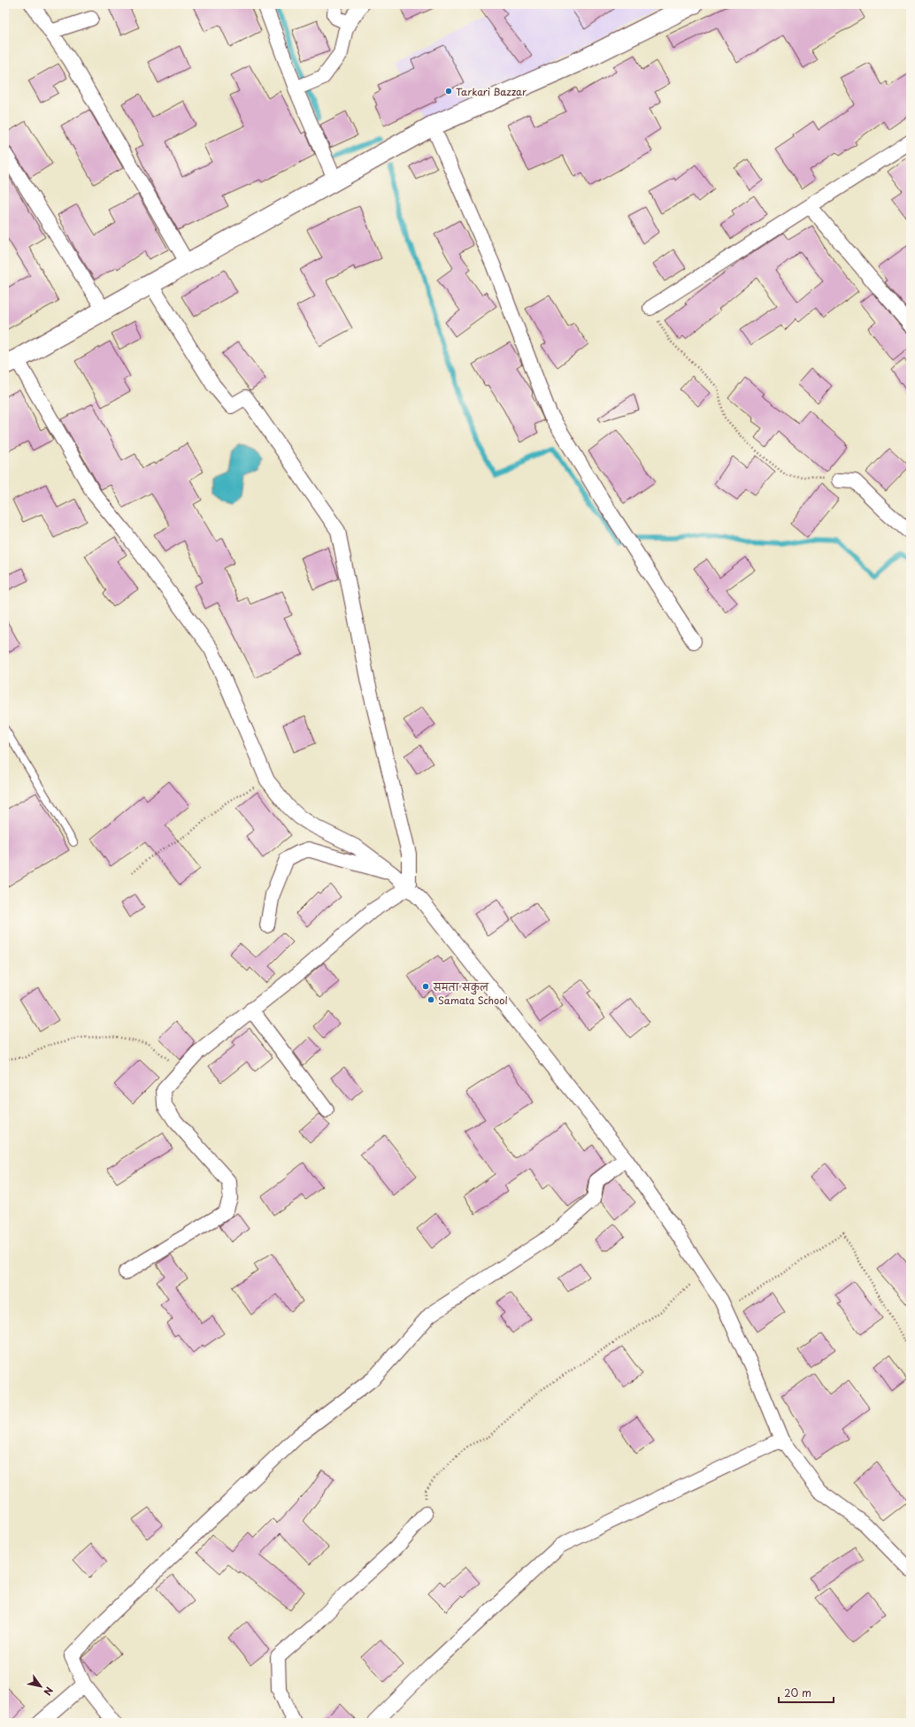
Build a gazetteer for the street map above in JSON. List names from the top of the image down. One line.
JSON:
{"places":["Tarkari Bazzar","समता सकुल","Samata School"],"scale_bar":"20 m","north":"bottom right"}
